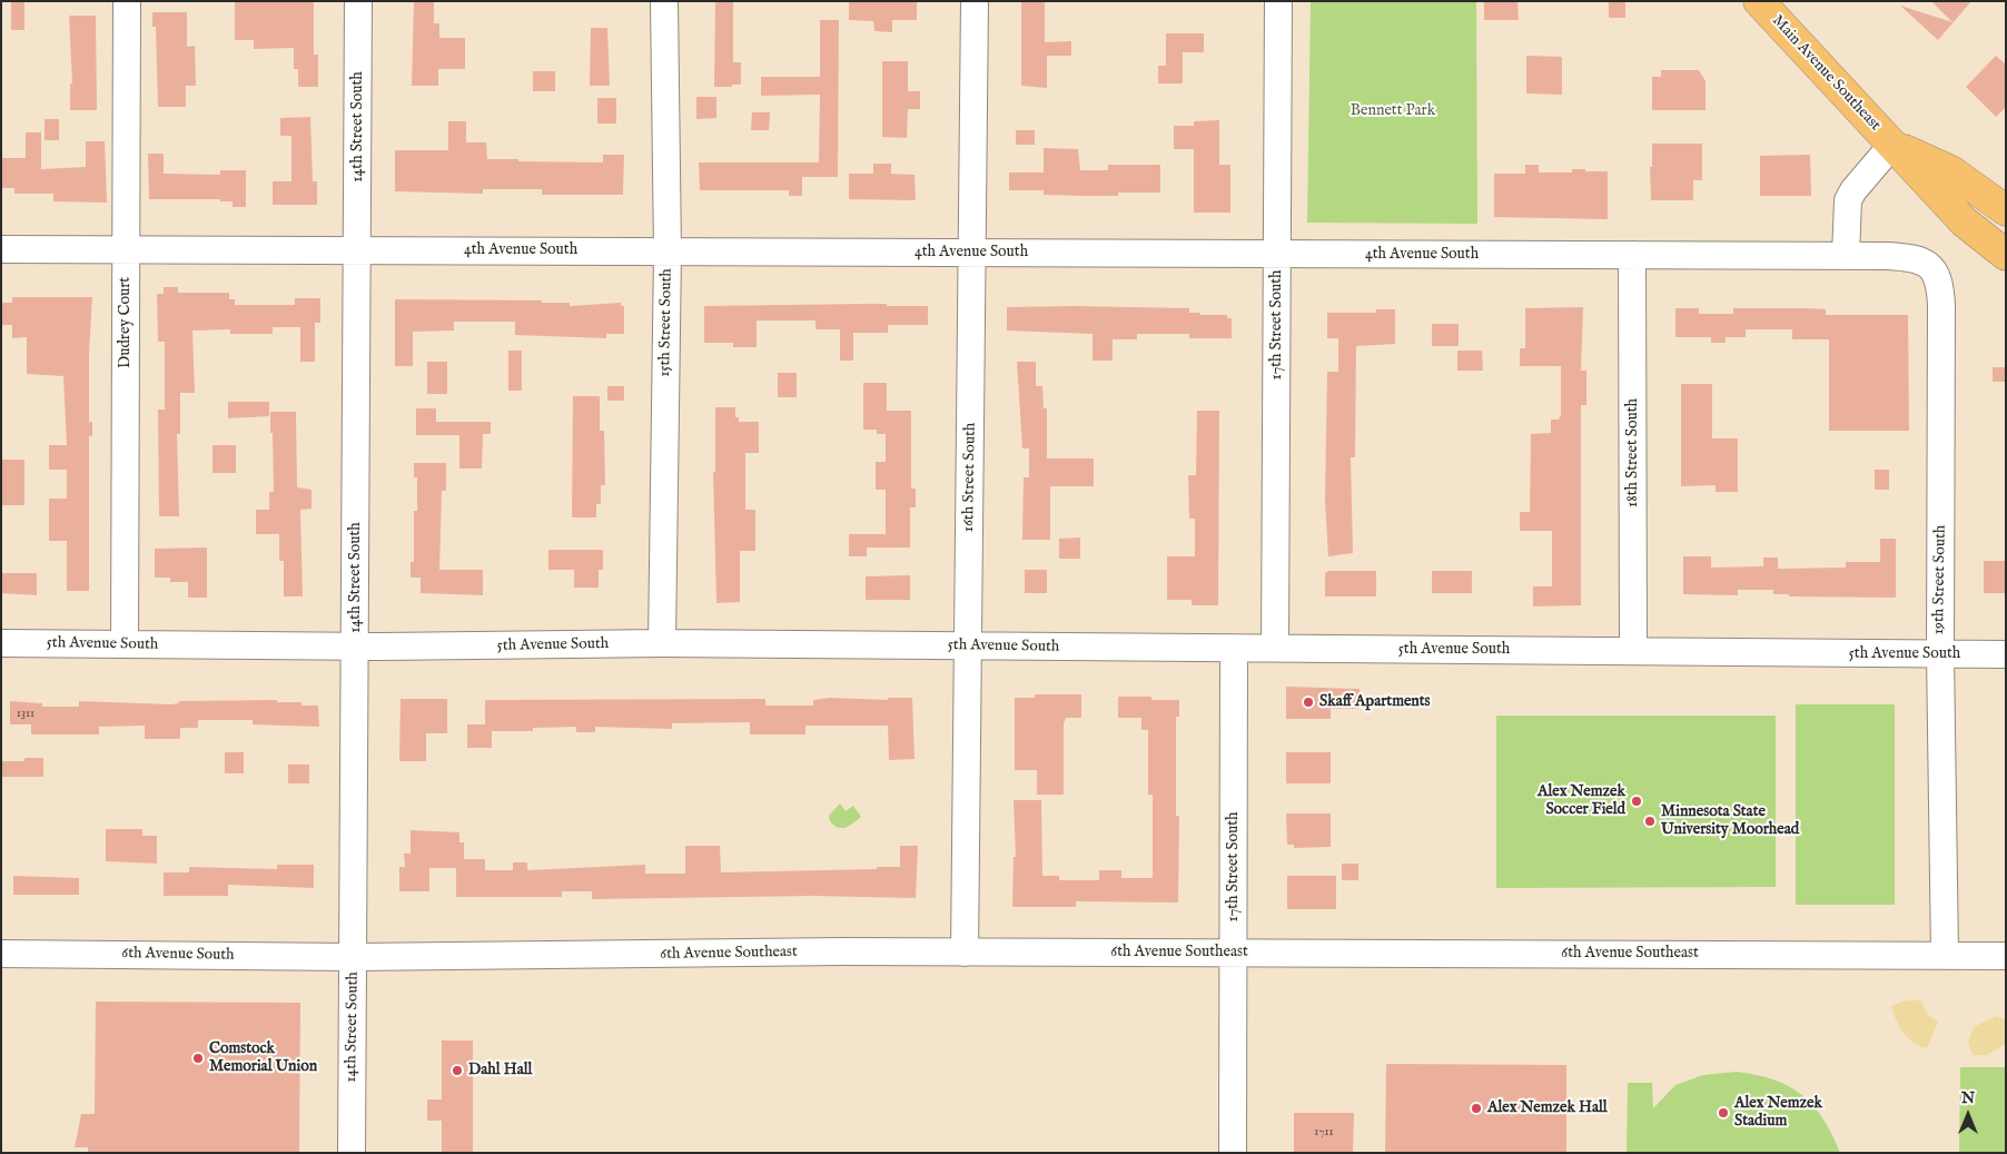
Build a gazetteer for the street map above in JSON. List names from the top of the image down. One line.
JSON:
{"streets":{"main road":["Main Avenue Southeast"],"street":["14th Street South","4th Avenue South","Dudrey Court","15th Street South","17th Street South","18th Street South","16th Street South","19th Street South","5th Avenue South","6th Avenue Southeast","6th Avenue South"]},"crossings":[["14th Street South","4th Avenue South"],["14th Street South","5th Avenue South"],["14th Street South","6th Avenue Southeast"],["14th Street South","6th Avenue South"],["4th Avenue South","Dudrey Court"],["4th Avenue South","15th Street South"],["4th Avenue South","17th Street South"],["4th Avenue South","18th Street South"],["4th Avenue South","16th Street South"],["4th Avenue South","19th Street South"],["Dudrey Court","5th Avenue South"],["15th Street South","5th Avenue South"],["17th Street South","5th Avenue South"],["17th Street South","6th Avenue Southeast"],["18th Street South","5th Avenue South"],["16th Street South","5th Avenue South"],["16th Street South","6th Avenue Southeast"],["19th Street South","5th Avenue South"],["19th Street South","6th Avenue Southeast"],["6th Avenue Southeast","6th Avenue South"]],"parks":["Bennett Park"],"places":["Skaff Apartments","Alex Nemzek Soccer Field","Minnesota State University Moorhead","Comstock Memorial Union","Dahl Hall","Alex Nemzek Hall","Alex Nemzek Stadium"],"house_numbers":["1311","1711"],"north":"top"}
